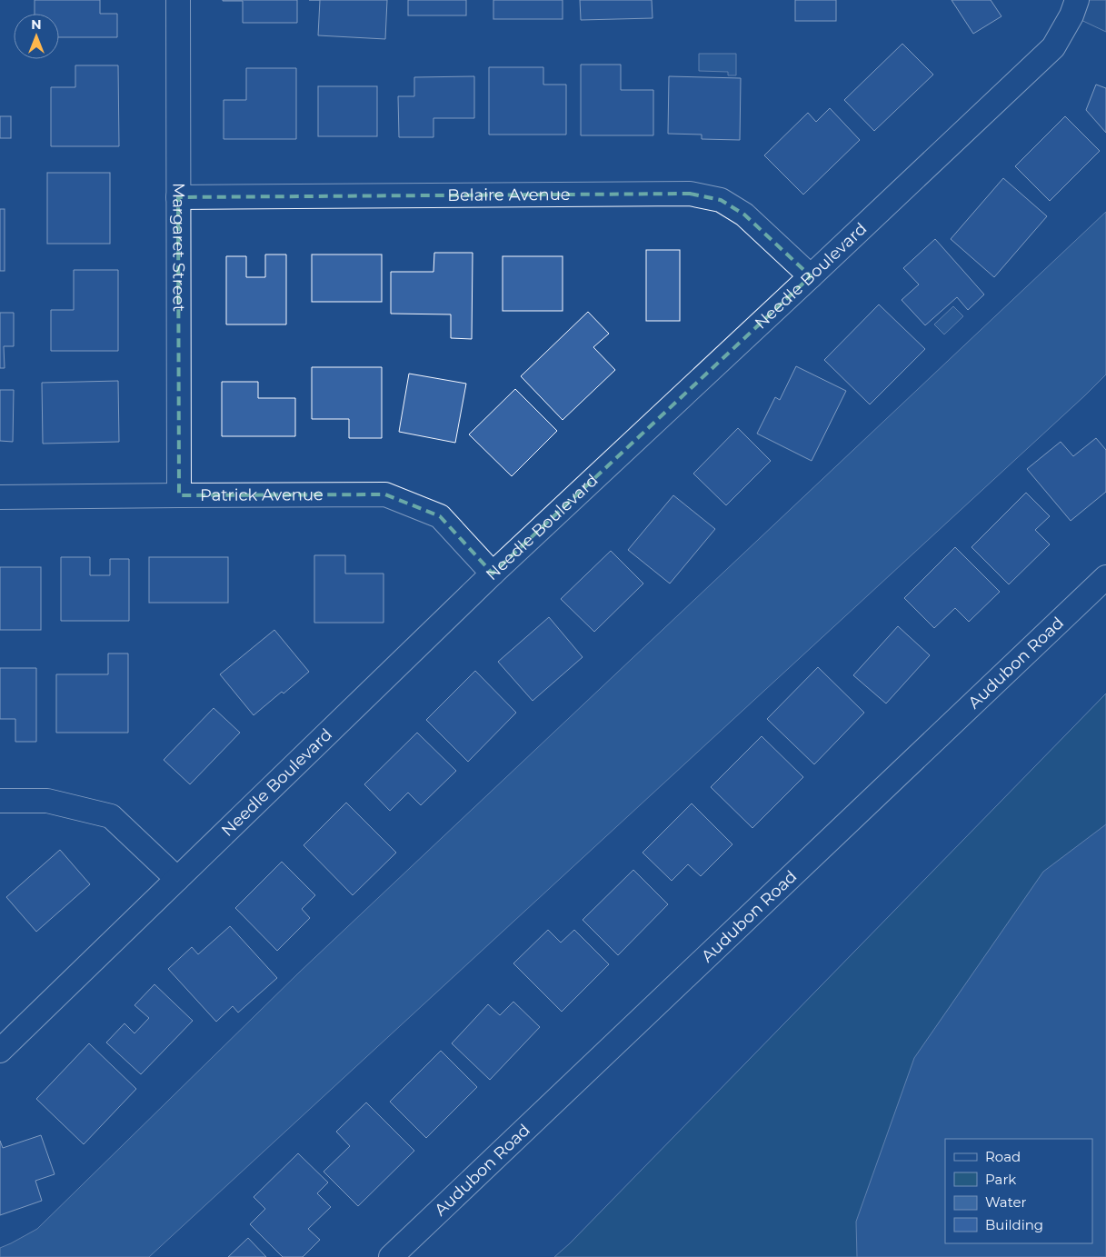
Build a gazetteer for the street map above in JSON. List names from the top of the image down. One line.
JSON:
{"streets":{"street":["Belaire Avenue","Margaret Street","Needle Boulevard","Patrick Avenue","Audubon Road"]},"crossings":[["Belaire Avenue","Margaret Street"],["Belaire Avenue","Needle Boulevard"],["Margaret Street","Patrick Avenue"],["Needle Boulevard","Patrick Avenue"]],"legend":["Road","Park","Water","Building"],"north":"top"}
